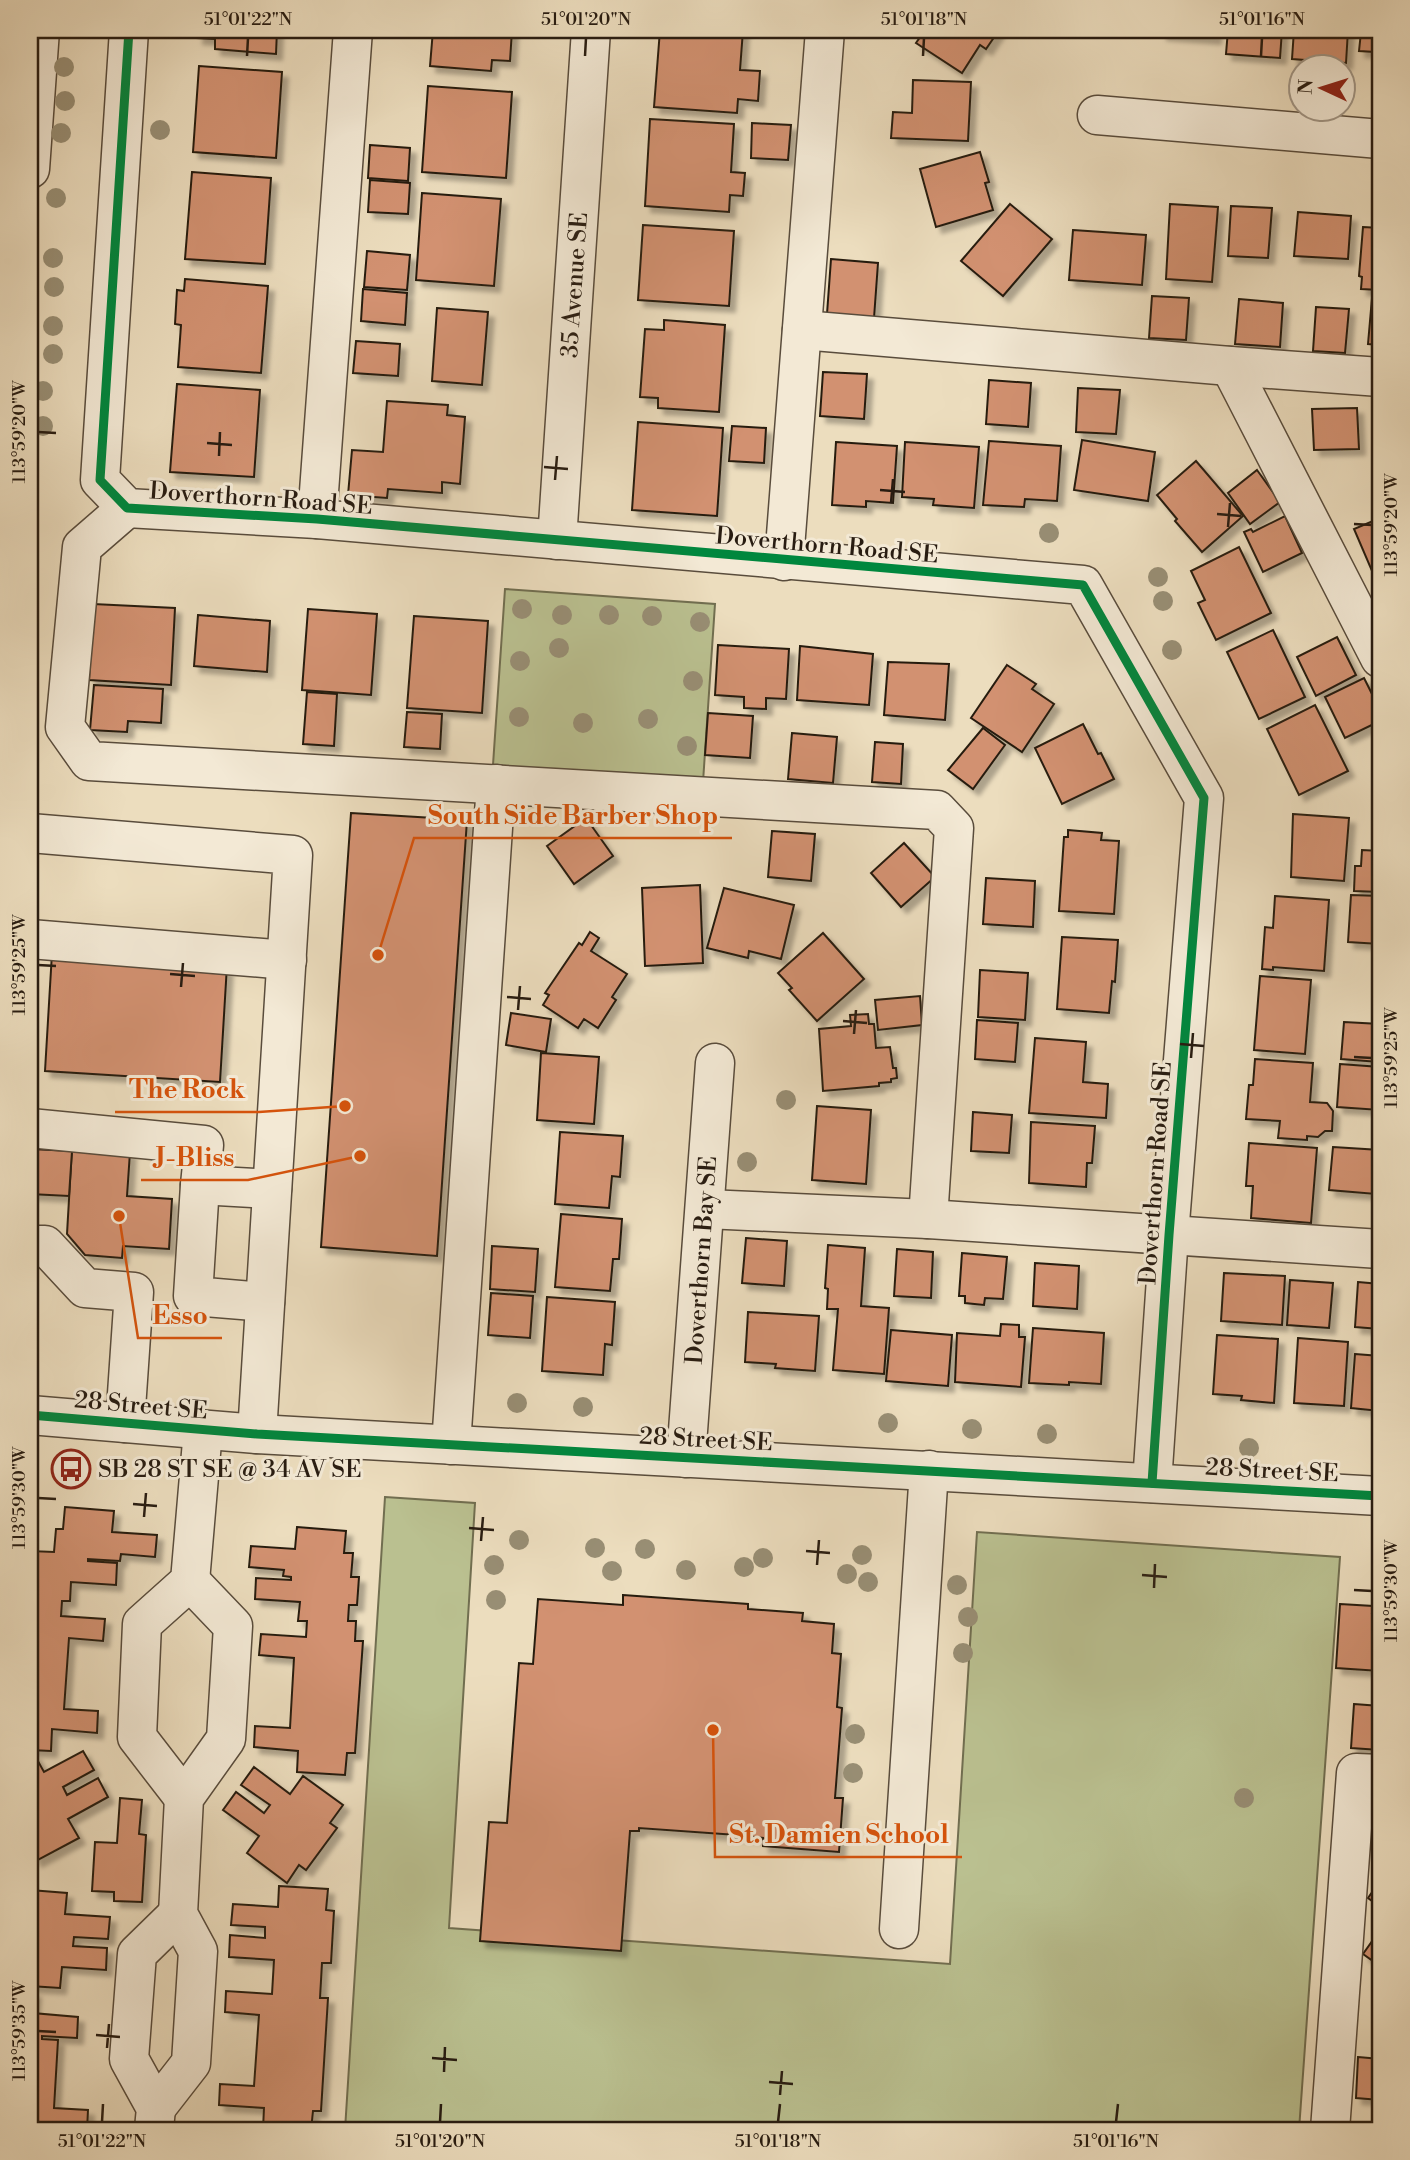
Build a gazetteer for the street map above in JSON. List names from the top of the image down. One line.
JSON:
{"streets":{"street":["35 Avenue SE","Doverthorn Road SE","Doverthorn Bay SE","28 Street SE"]},"crossings":[["35 Avenue SE","Doverthorn Road SE"],["Doverthorn Road SE","28 Street SE"],["Doverthorn Bay SE","28 Street SE"]],"places":{"other":["South Side Barber Shop","The Rock","J-Bliss","Esso","St. Damien School"],"bus stop":["SB 28 ST SE @ 34 AV SE"]},"north":"left","coordinates":["51°01'22\"N","51°01'20\"N","51°01'18\"N","51°01'16\"N","113°59'20\"W","113°59'25\"W","113°59'30\"W","113°59'35\"W"]}
